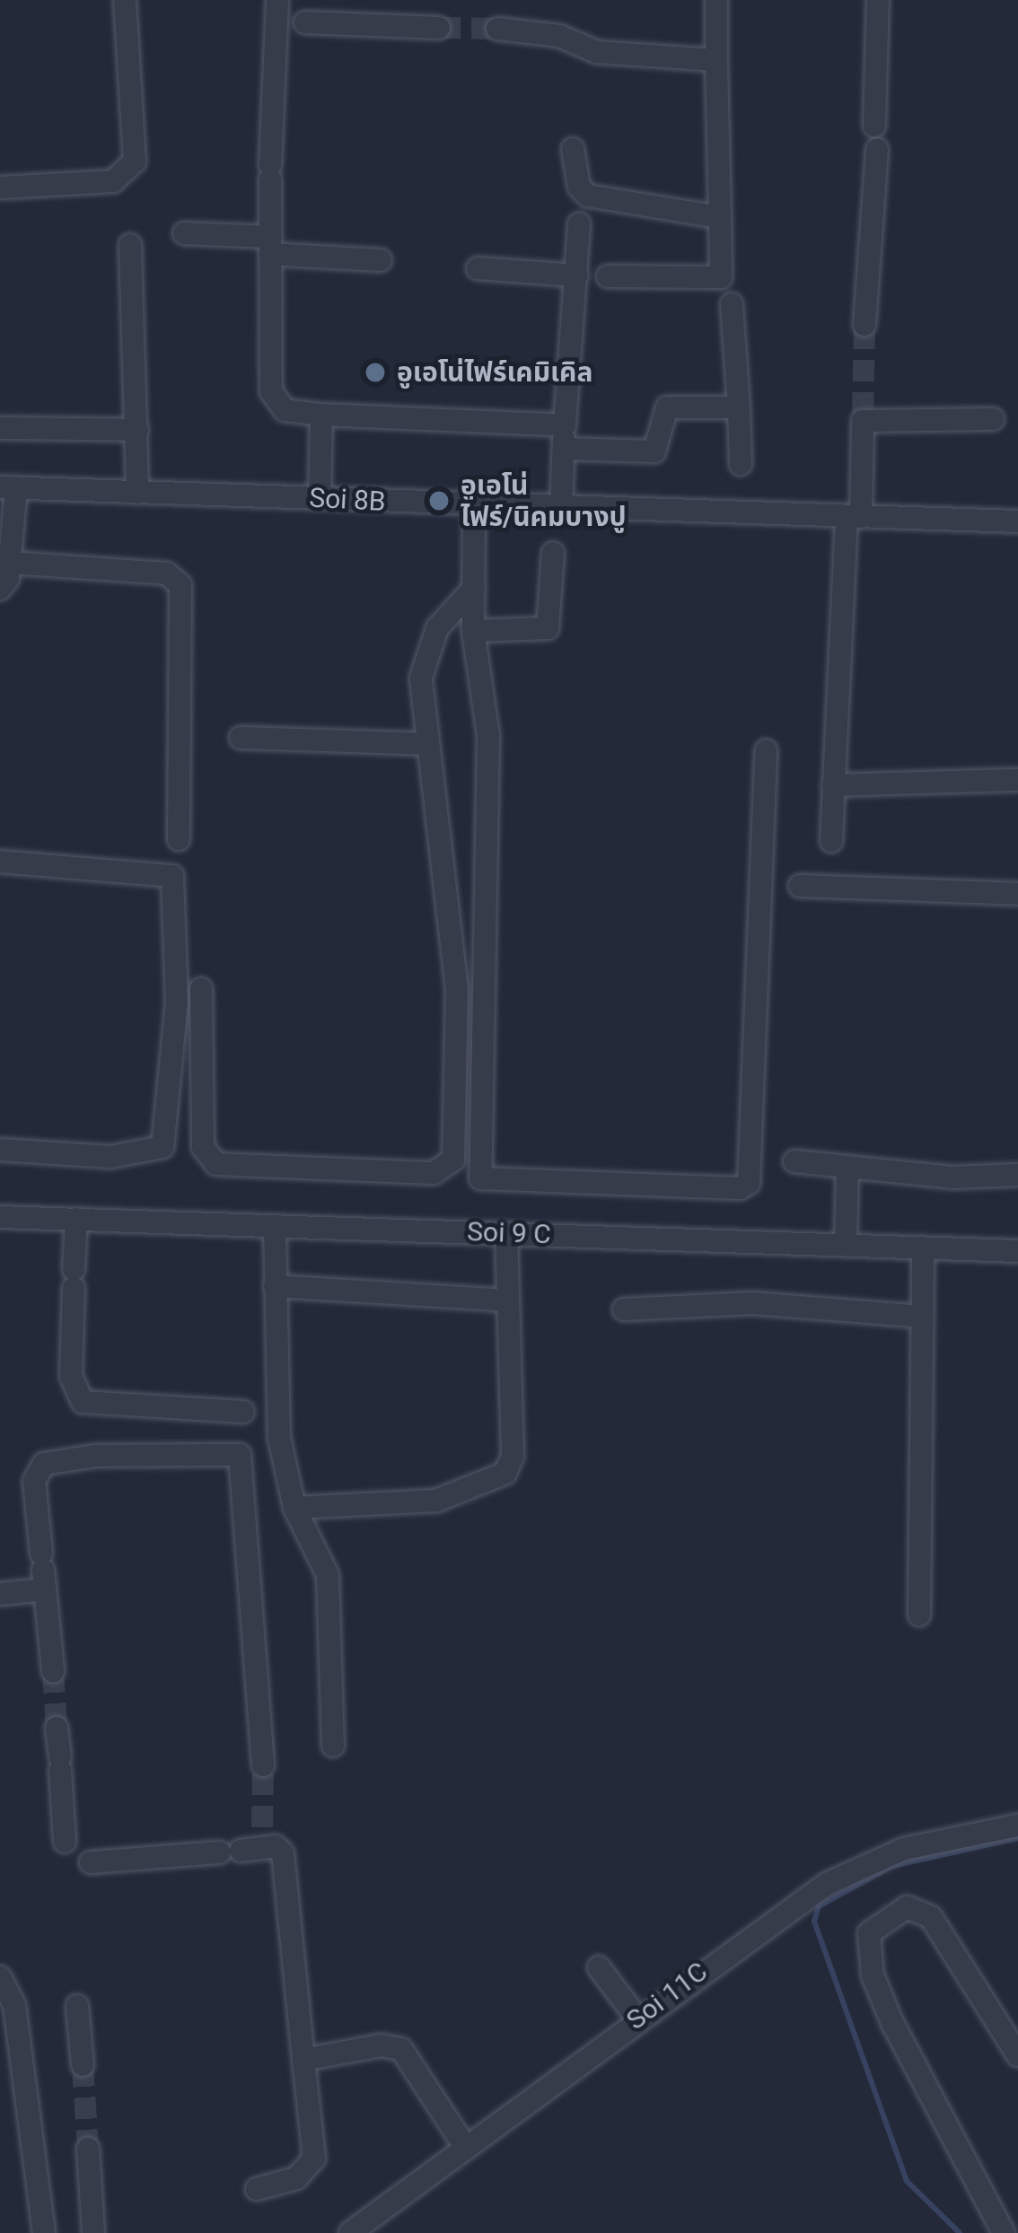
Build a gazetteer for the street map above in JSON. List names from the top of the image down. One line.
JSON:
{"streets":{"street":["Soi 8B","Soi 9 C","Soi 11C"]},"places":["อูเอโน่ไฟร์เคมิเคิล","อูเอโน่ ไฟร์/นิคมบางปู"]}
